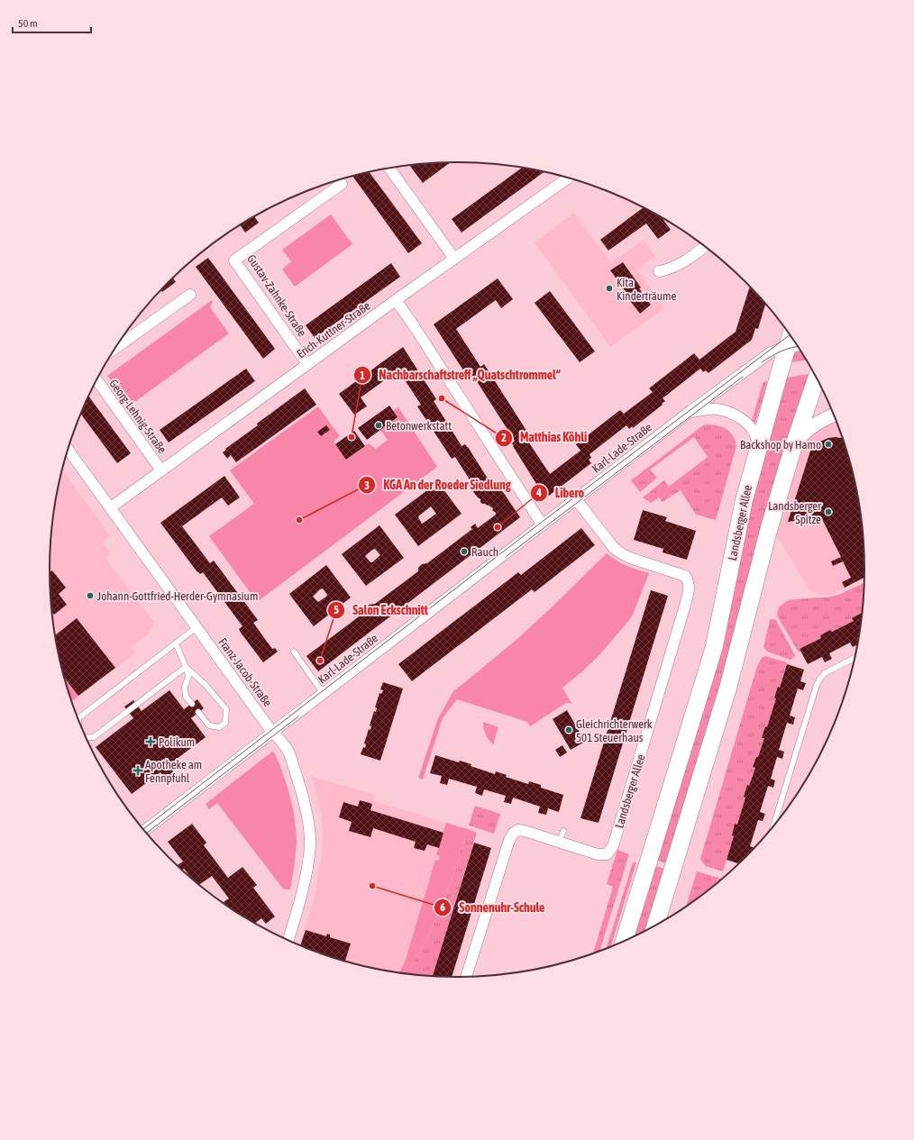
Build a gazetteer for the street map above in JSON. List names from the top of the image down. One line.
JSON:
{"streets":{"main road":["Landsberger Allee"],"street":["Gustav-Zahnke-Straße","Erich-Kuttner-Straße","Georg-Lehnig-Straße","Karl-Lade-Straße","Franz-Jacob-Straße"]},"crossings":[["Gustav-Zahnke-Straße","Erich-Kuttner-Straße"],["Erich-Kuttner-Straße","Georg-Lehnig-Straße"],["Erich-Kuttner-Straße","Franz-Jacob-Straße"],["Karl-Lade-Straße","Landsberger Allee"],["Karl-Lade-Straße","Franz-Jacob-Straße"]],"places":{"other":["Kita Kinderträume","Matthias Köhli","Betonwerkstatt","Nachbarschaftstreff „Quatschtrommel“","Backshop by Hamo","Landsberger Spitze","KGA An der Roeder Siedlung","Libero","Rauch","Johann-Gottfried-Herder-Gymnasium","Salon Eckschnitt","Gleichrichterwerk 501 Steuerhaus","Sonnenuhr-Schule"],"health":["Polikum","Apotheke am Fennpfuhl"]},"scale_bar":"50 m"}
